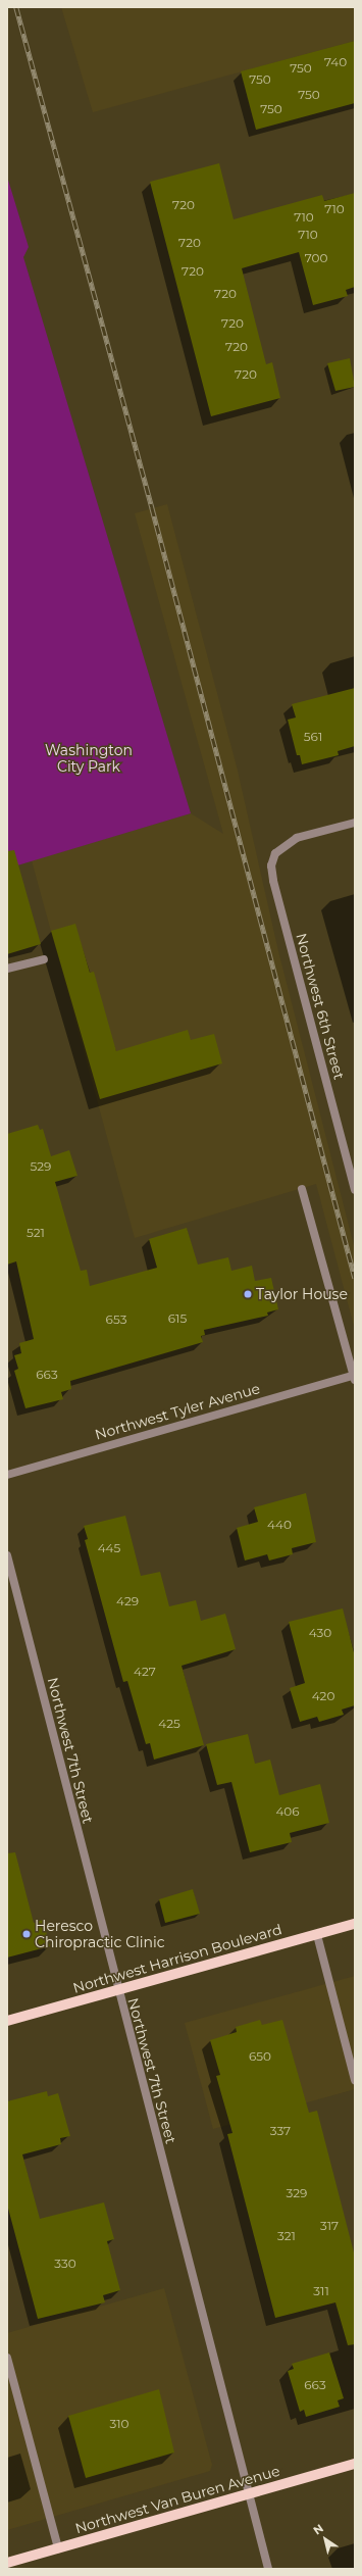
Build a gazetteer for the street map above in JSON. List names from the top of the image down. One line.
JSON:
{"streets":{"main road":["Northwest Harrison Boulevard","Northwest Van Buren Avenue"],"street":["Northwest 6th Street","Northwest Tyler Avenue","Northwest 7th Street"]},"crossings":[["Northwest 7th Street","Northwest Harrison Boulevard"],["Northwest 7th Street","Northwest Van Buren Avenue"]],"parks":["Washington City Park"],"places":["Taylor House","Heresco Chiropractic Clinic"],"house_numbers":["740","750","750","750","750","720","710","710","710","720","700","720","720","720","720","720","561","529","521","615","653","663","440","445","429","430","427","420","425","406","650","337","329","317","321","330","311","663","310"],"north":"top left"}
